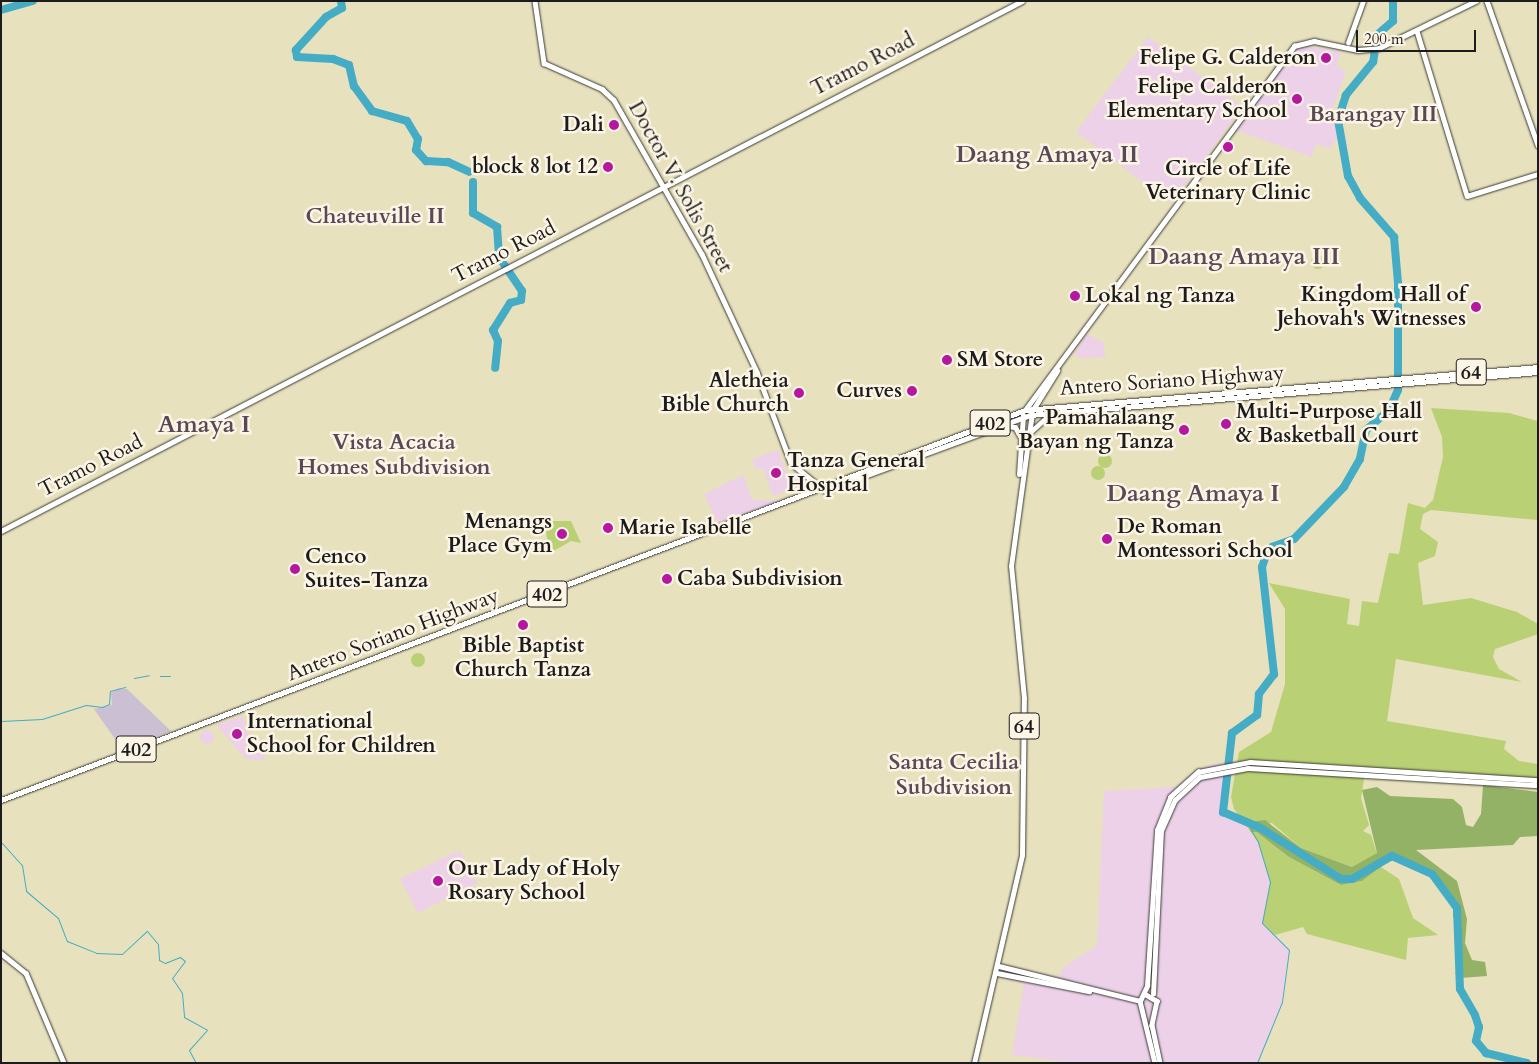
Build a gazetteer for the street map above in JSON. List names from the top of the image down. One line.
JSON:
{"streets":{"main road":["Tramo Road","Doctor V. Solis Street","64","Antero Soriano Highway","402"]},"crossings":[["Tramo Road","Doctor V. Solis Street"],["Doctor V. Solis Street","Antero Soriano Highway"],["64","Antero Soriano Highway"],["64","402"],["Antero Soriano Highway","402"]],"districts":["Barangay III","Daang Amaya II","Chateuville II","Daang Amaya III","Amaya I","Vista Acacia Homes Subdivision","Daang Amaya I","Santa Cecilia Subdivision"],"places":["Felipe G. Calderon","Felipe Calderon Elementary School","Dali","Circle of Life Veterinary Clinic","block 8 lot 12","Lokal ng Tanza","Kingdom Hall of Jehovah's Witnesses","SM Store","Curves","Aletheia Bible Church","Multi-Purpose Hall & Basketball Court","Pamahalaang Bayan ng Tanza","Tanza General Hospital","Marie Isabelle","Menangs Place Gym","De Roman Montessori School","Cenco Suites-Tanza","Caba Subdivision","Bible Baptist Church Tanza","International School for Children","Our Lady of Holy Rosary School"],"scale_bar":"200 m"}
